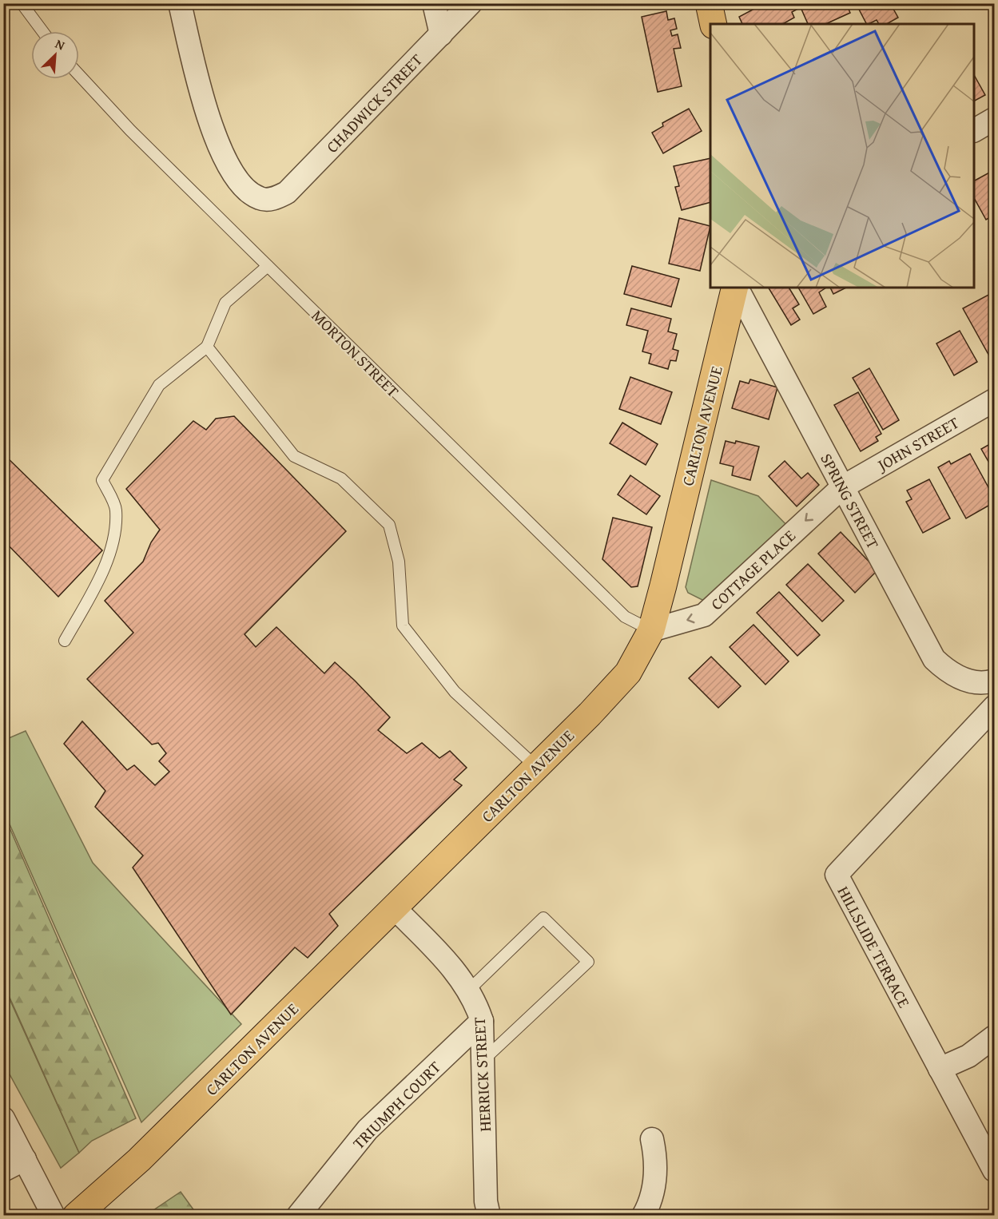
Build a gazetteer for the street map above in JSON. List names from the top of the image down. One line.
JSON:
{"streets":{"main road":["CARLTON AVENUE"],"street":["CHADWICK STREET","JOHN STREET","SPRING STREET","COTTAGE PLACE","HILLSLIDE TERRACE","HERRICK STREET","TRIUMPH COURT"],"lane":["MORTON STREET"]},"crossings":[["MORTON STREET","CARLTON AVENUE"],["MORTON STREET","COTTAGE PLACE"],["CARLTON AVENUE","COTTAGE PLACE"],["CARLTON AVENUE","HERRICK STREET"],["JOHN STREET","SPRING STREET"],["JOHN STREET","COTTAGE PLACE"],["SPRING STREET","COTTAGE PLACE"],["SPRING STREET","HILLSLIDE TERRACE"],["HERRICK STREET","TRIUMPH COURT"]],"one_way":["COTTAGE PLACE"],"north":"top right"}
